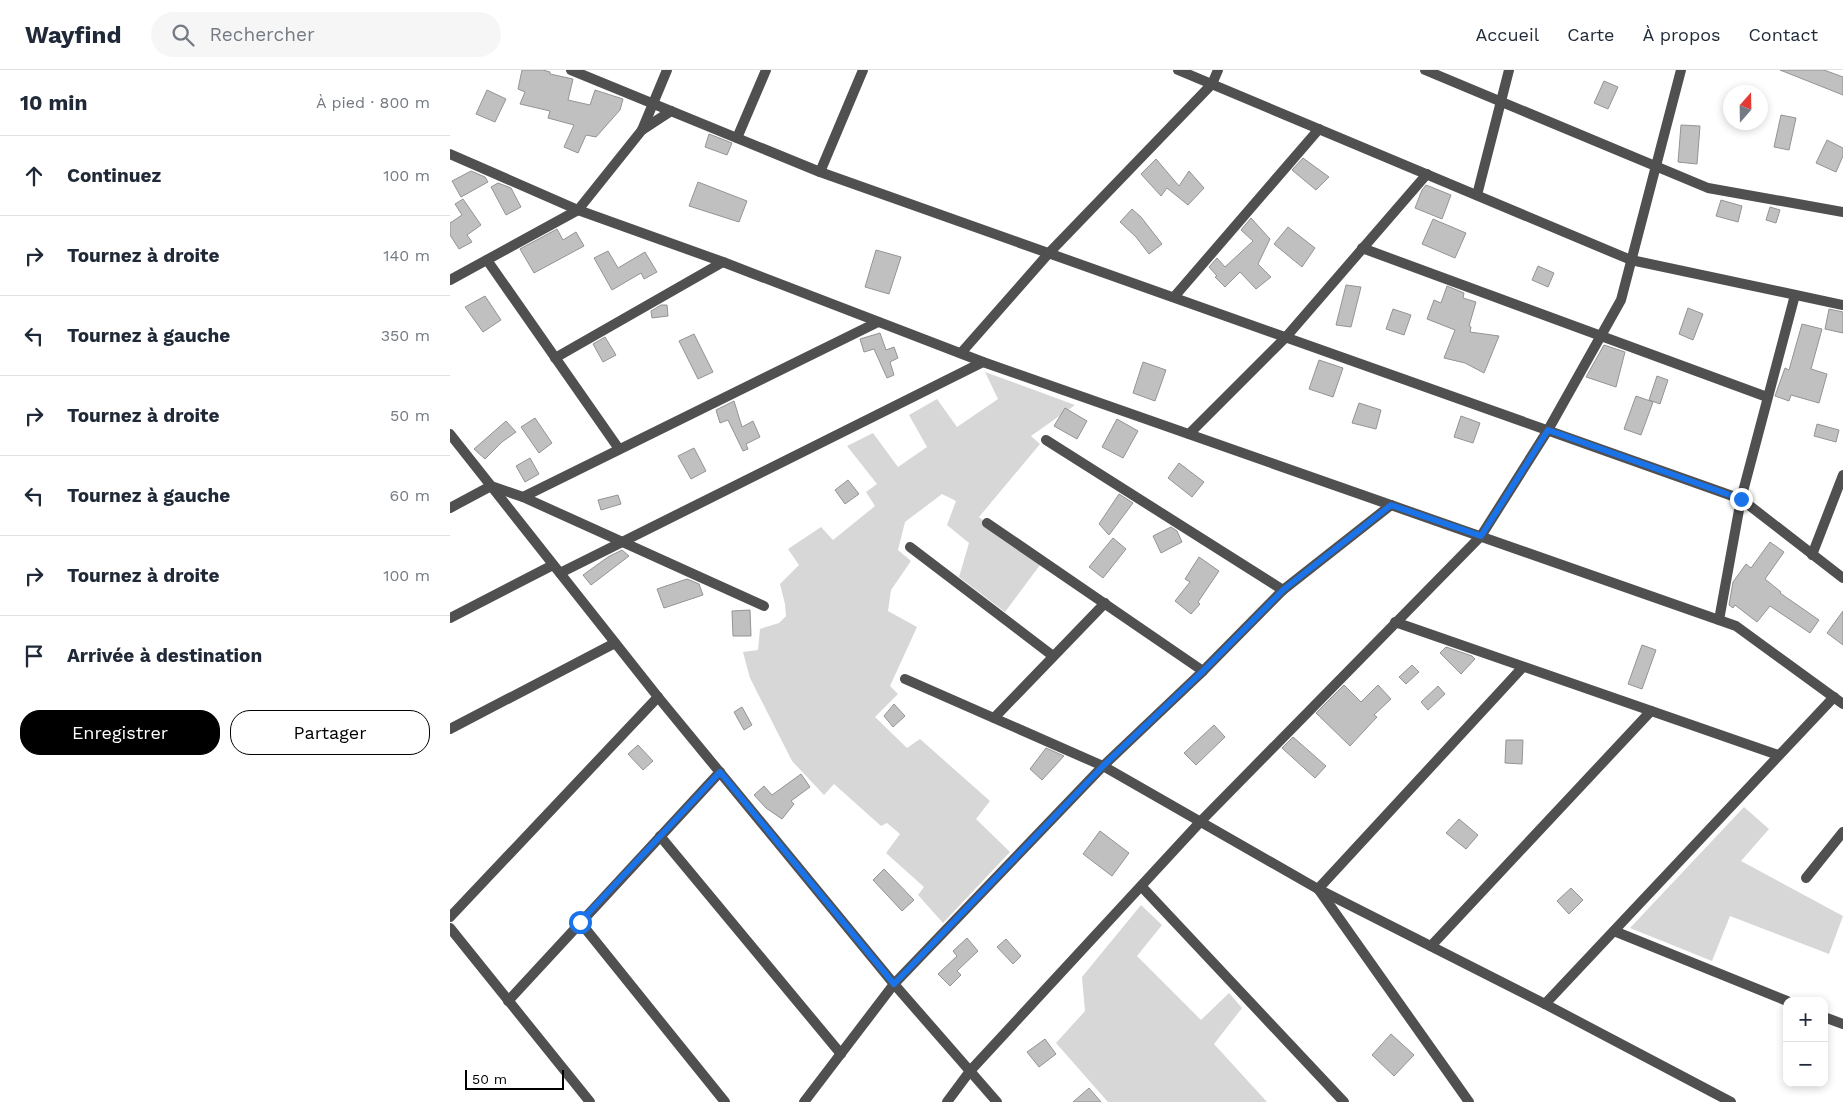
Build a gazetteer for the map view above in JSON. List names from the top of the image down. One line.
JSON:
{"scale_bar":"50 m","north":"top","page":{"header":"Wayfind","search":"Rechercher","nav":["Accueil","Carte","À propos","Contact"],"heading":["10 min","À pied · 800 m"],"list":[["Continuez","100 m"],["Tournez à droite","140 m"],["Tournez à gauche","350 m"],["Tournez à droite","50 m"],["Tournez à gauche","60 m"],["Tournez à droite","100 m"],"Arrivée à destination"],"buttons":["Enregistrer","Partager"],"map_buttons":["+","−"],"scale":"50 m"}}
